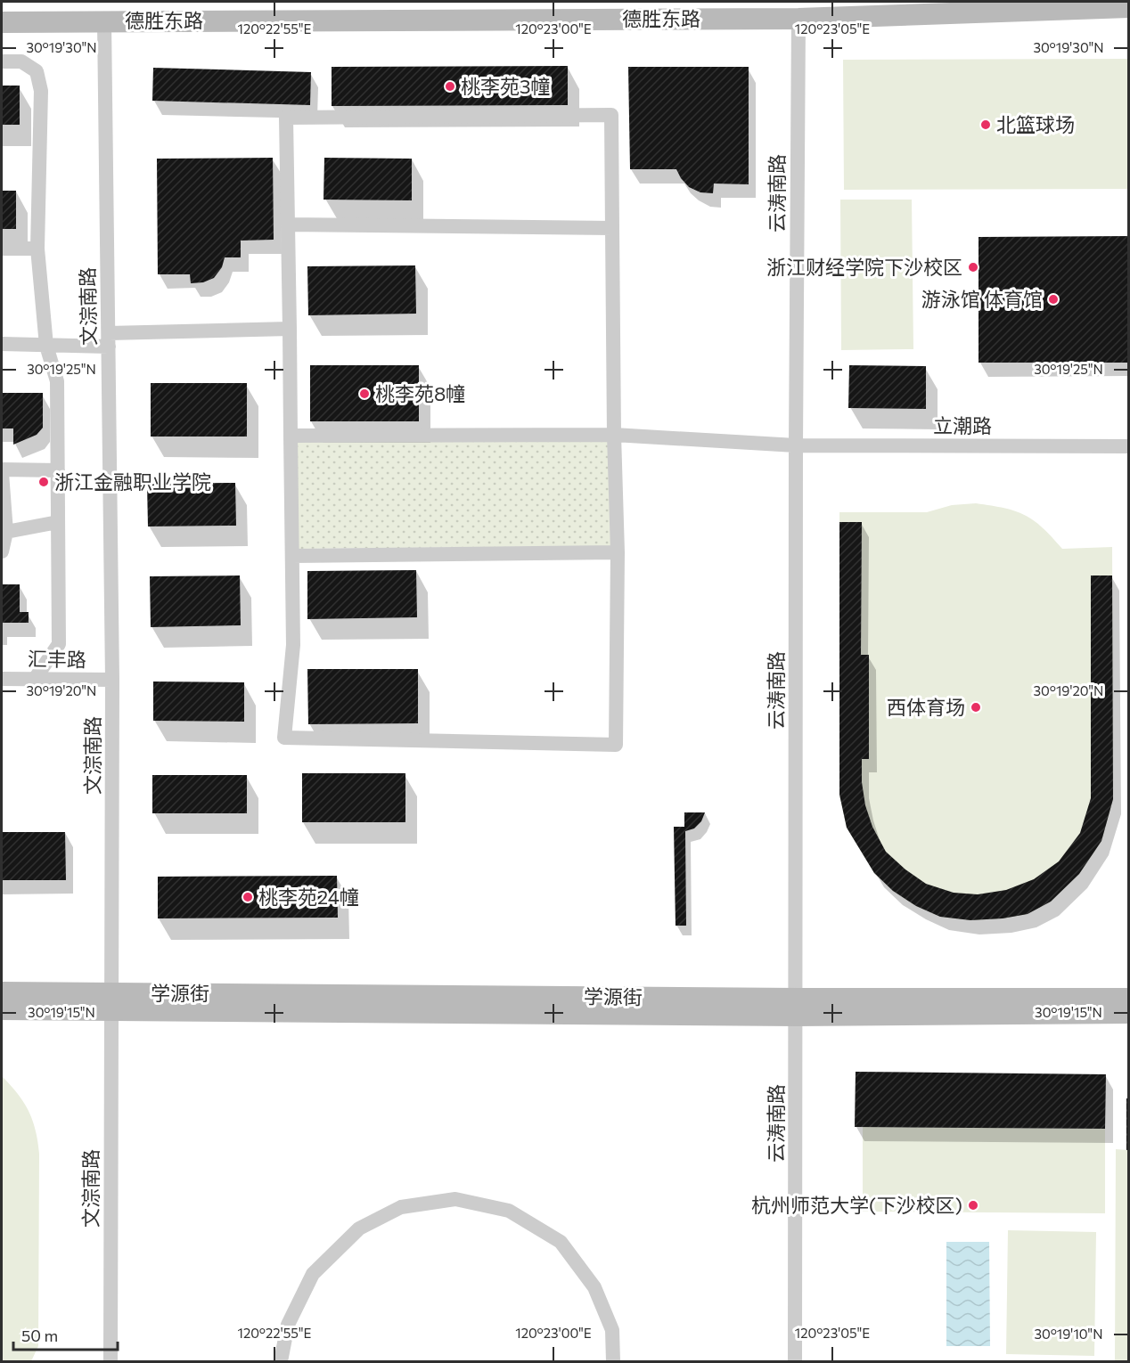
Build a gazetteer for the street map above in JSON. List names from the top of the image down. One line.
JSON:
{"streets":{"main road":["德胜东路","学源街"],"street":["云涛南路","文淙南路","立潮路","汇丰路"]},"crossings":[["德胜东路","云涛南路"],["德胜东路","文淙南路"],["云涛南路","立潮路"],["云涛南路","学源街"],["文淙南路","汇丰路"],["文淙南路","学源街"]],"places":["桃李苑3幢","北篮球场","浙江财经学院下沙校区","游泳馆 体育馆","桃李苑8幢","浙江金融职业学院","西体育场","桃李苑24幢","杭州师范大学(下沙校区)"],"scale_bar":"50 m","coordinates":["120°22'55\"E","120°23'00\"E","120°23'05\"E","30°19'30\"N","30°19'25\"N","30°19'20\"N","30°19'15\"N","30°19'10\"N"]}
